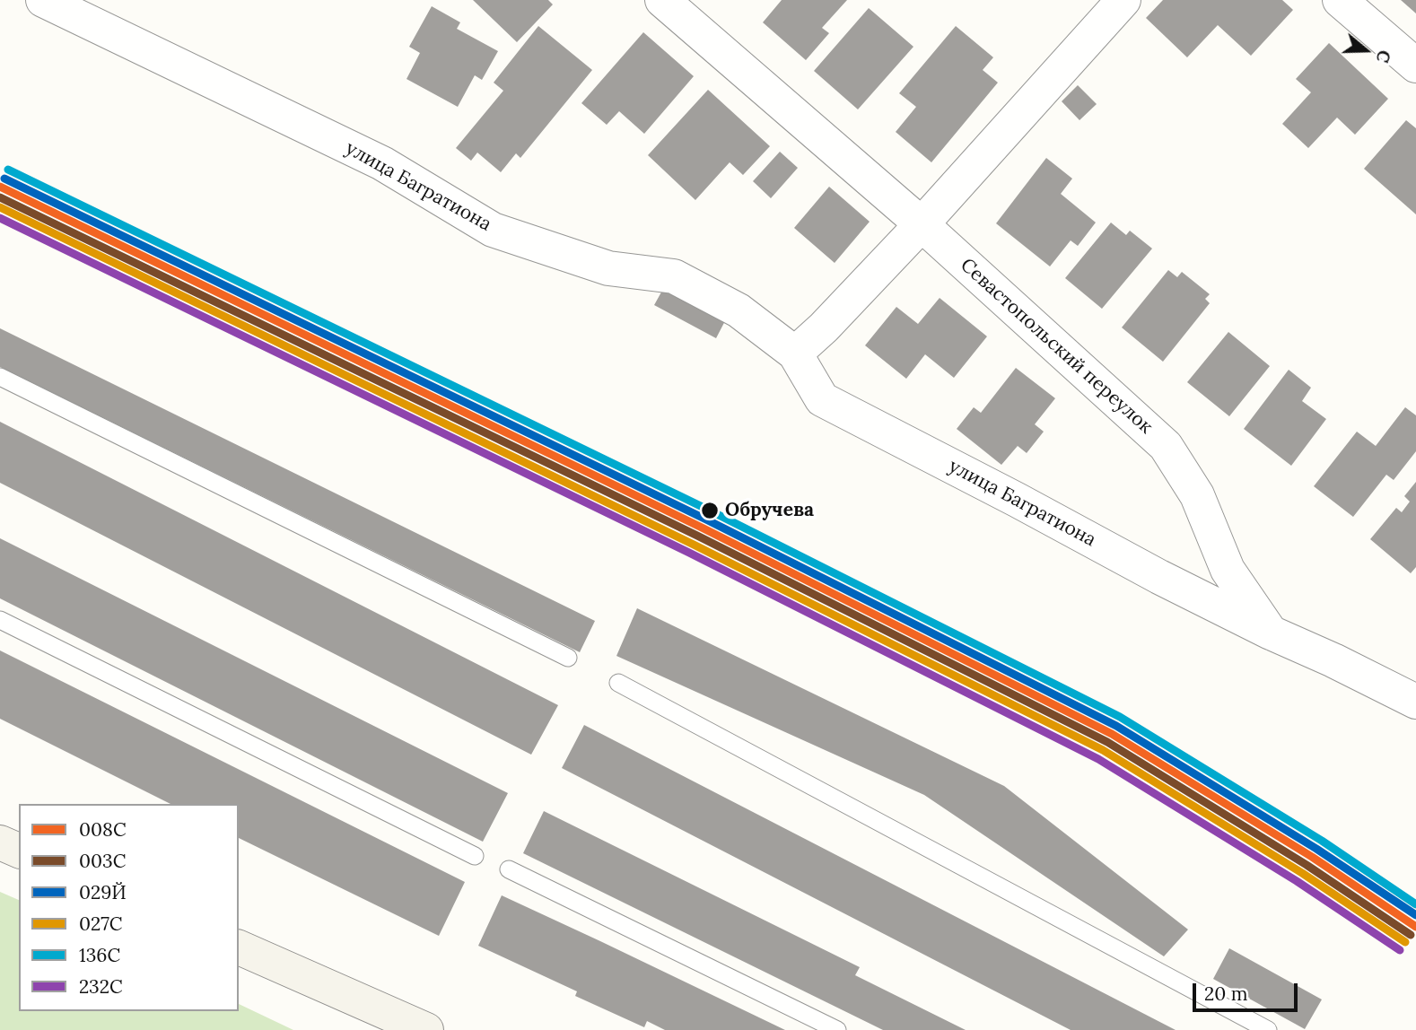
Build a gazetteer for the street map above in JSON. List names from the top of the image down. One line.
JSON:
{"streets":{"street":["улица Багратиона","Севастопольский переулок"]},"crossings":[["улица Багратиона","Севастопольский переулок"]],"places":["Обручева"],"lines":["transit line 136С","transit line 029Й","transit line 008С","transit line 003С","transit line 027С","transit line 232C"],"legend":["008С","003С","029Й","027С","136С","232C"],"scale_bar":"20 m","north":"right"}
